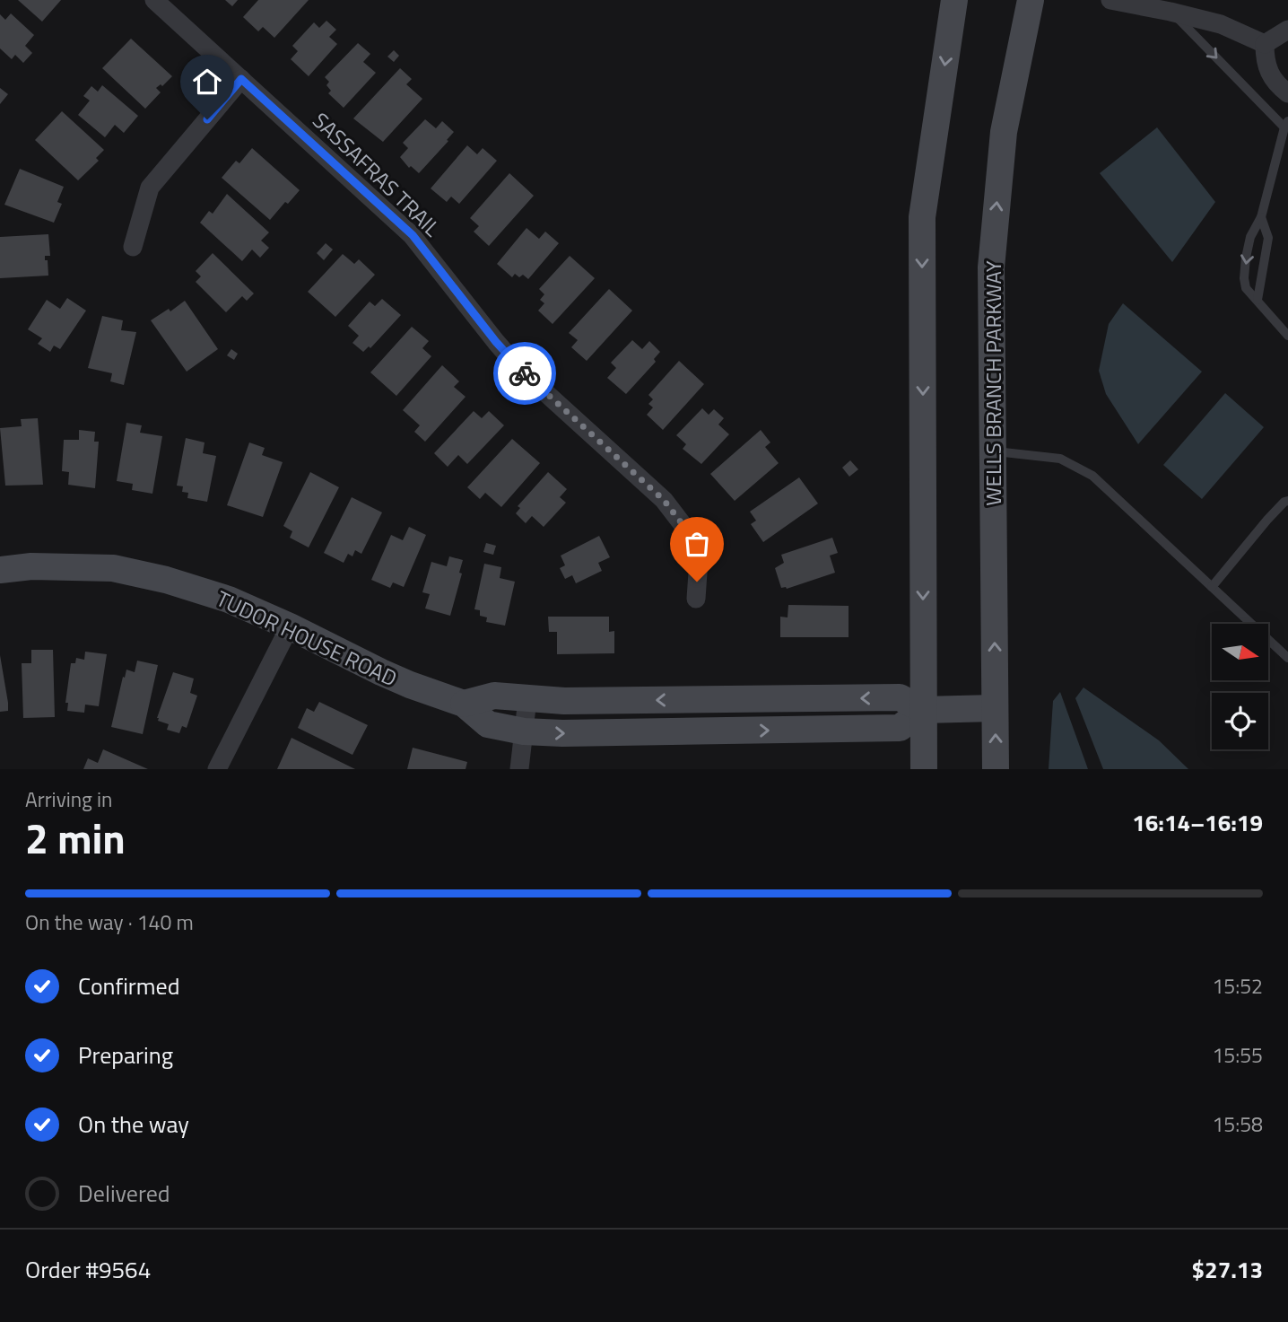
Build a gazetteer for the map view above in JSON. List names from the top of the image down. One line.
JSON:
{"streets":{"main road":["WELLS BRANCH PARKWAY","TUDOR HOUSE ROAD"],"street":["SASSAFRAS TRAIL"]},"north":"right","page":{"heading":["2 min","Arriving in","16:14–16:19"],"panel":["Order #9564","$27.13"],"bar":"On the way · 140 m","list":[["Confirmed","15:52"],["Preparing","15:55"],["On the way","15:58"],"Delivered"]}}
